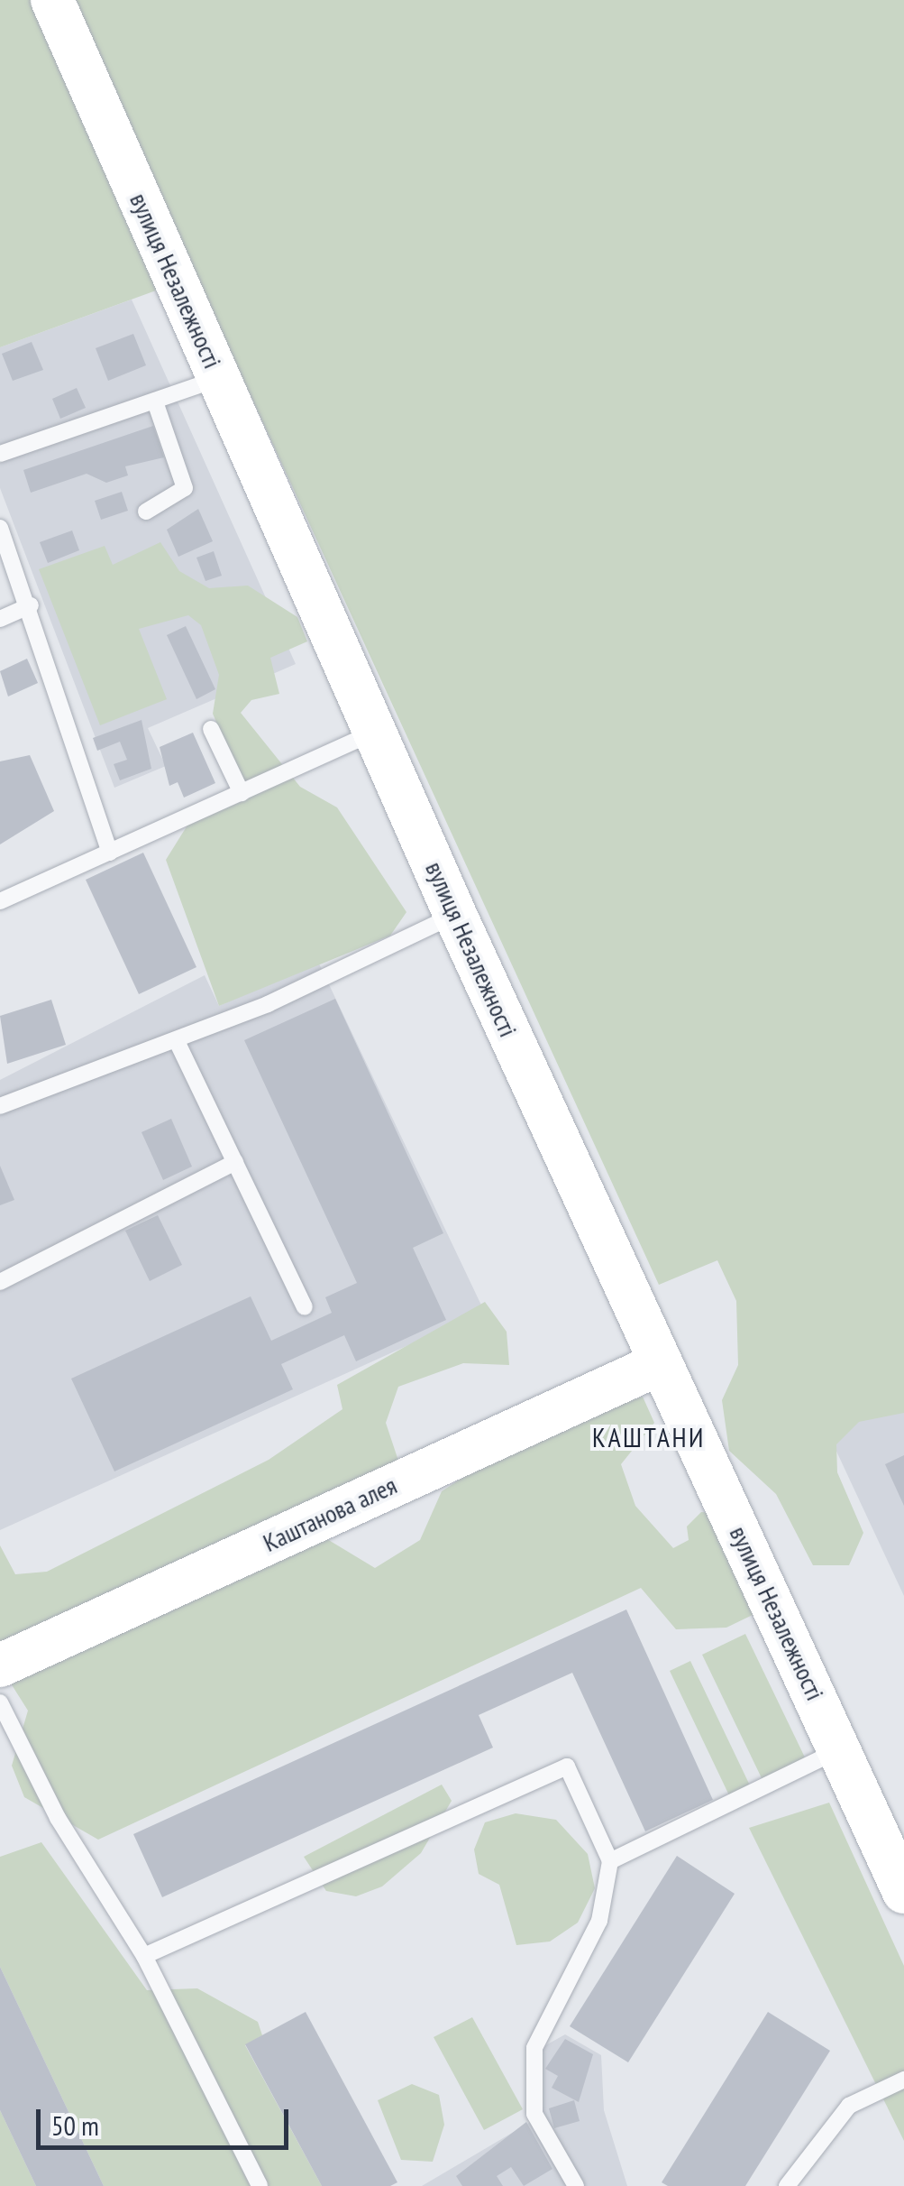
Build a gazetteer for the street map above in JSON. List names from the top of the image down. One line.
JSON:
{"streets":{"main road":["вулиця Незалежності","Каштанова алея"]},"crossings":[["вулиця Незалежності","Каштанова алея"]],"districts":["КАШТАНИ"],"scale_bar":"50 m"}
